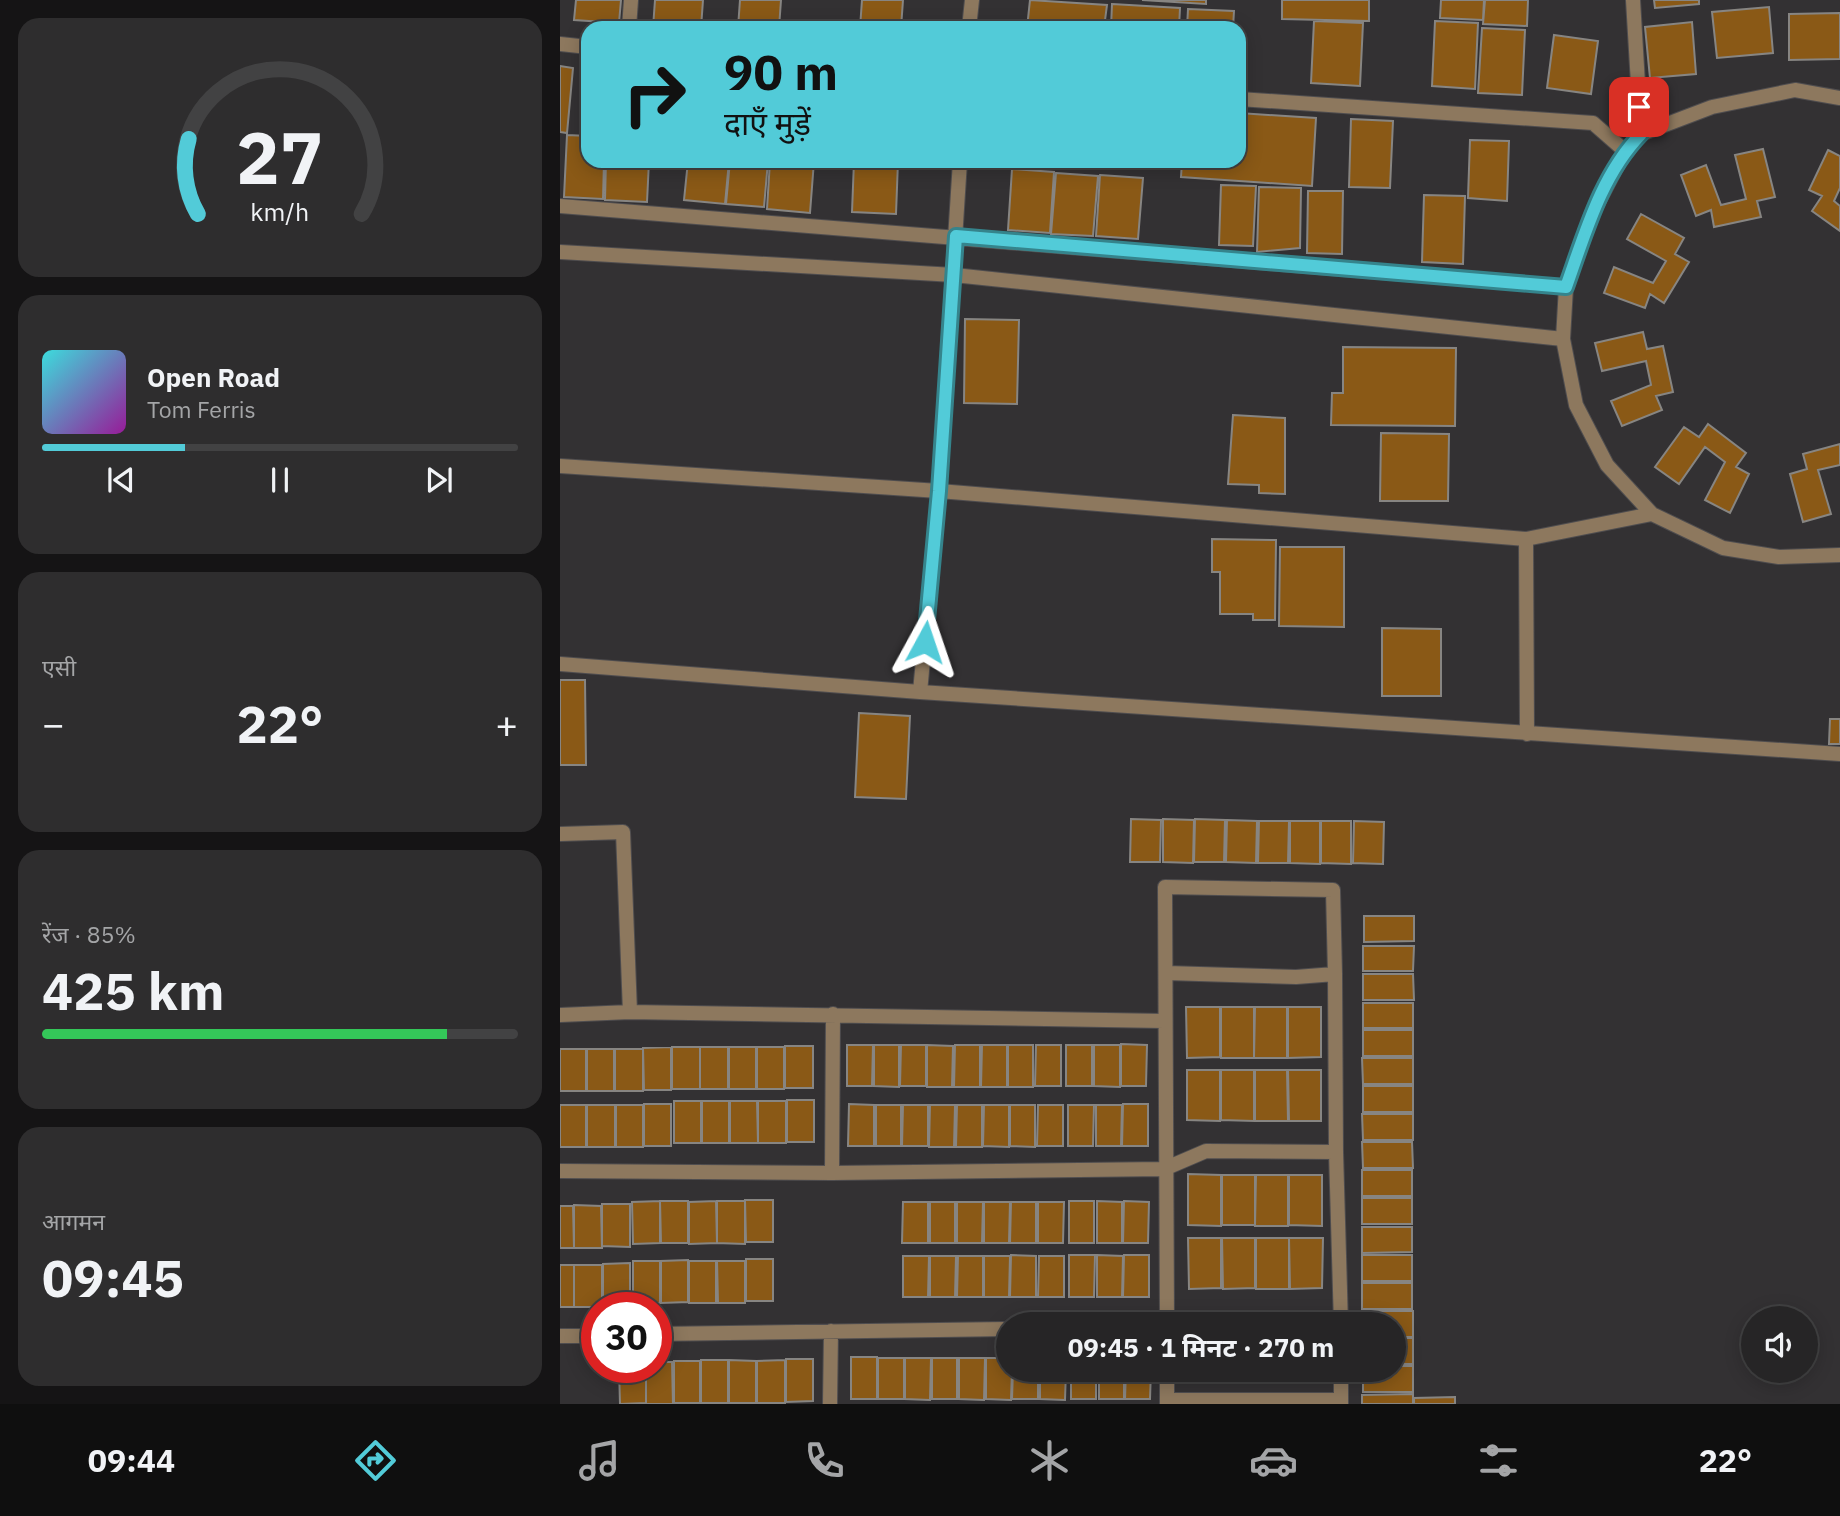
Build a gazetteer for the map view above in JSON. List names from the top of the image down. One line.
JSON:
{"page":{"turn":["90 m","दाएँ मुड़ें"],"song":["Open Road","Tom Ferris"],"tile":["एसी",["रेंज · 85%","425 km"],["आगमन","09:45"]],"heat":["−","22°","+"],"limit":"30","trip":"09:45 · 1 मिनट · 270 m","tabs":["09:44","22°"],"gauge":["27","km/h"]}}
